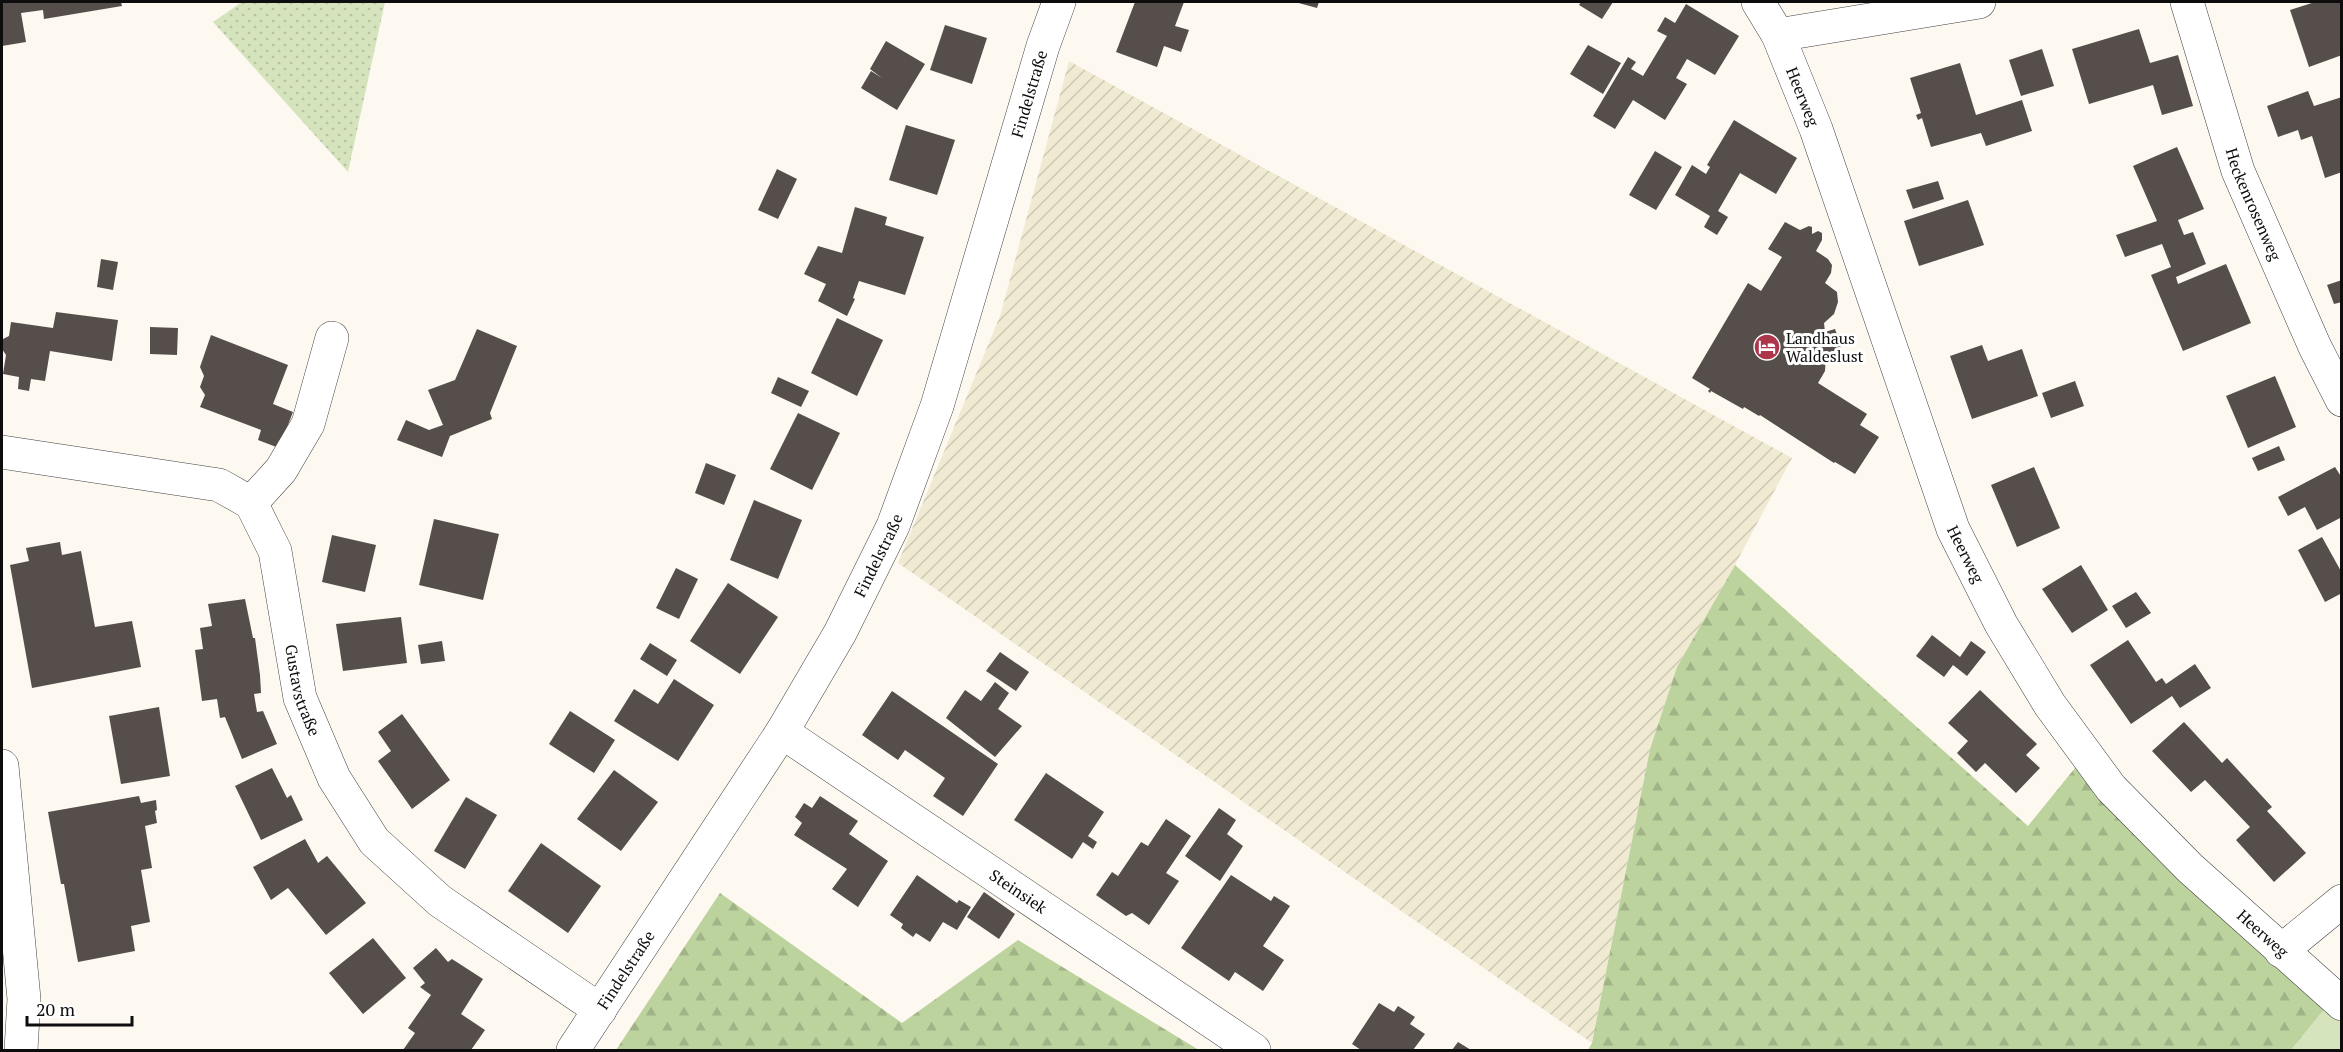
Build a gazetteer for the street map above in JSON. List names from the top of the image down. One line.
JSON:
{"streets":{"street":["Findelstraße","Heerweg","Heckenrosenweg","Gustavstraße","Steinsiek"]},"crossings":[["Findelstraße","Gustavstraße"],["Findelstraße","Steinsiek"]],"places":{"hotel":["Landhaus Waldeslust"]},"scale_bar":"20 m"}
